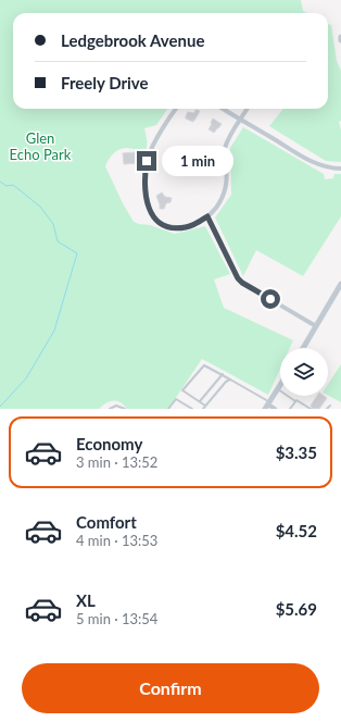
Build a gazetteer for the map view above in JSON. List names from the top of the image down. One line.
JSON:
{"parks":["Glen Echo Park"],"page":{"banner":["Ledgebrook Avenue","Freely Drive"],"bubble":"1 min","list":[{"name":"Economy","note":"3 min · 13:52","value":"$3.35"},{"name":"Comfort","note":"4 min · 13:53","value":"$4.52"},{"name":"XL","note":"5 min · 13:54","value":"$5.69"}],"buttons":"Confirm"}}
